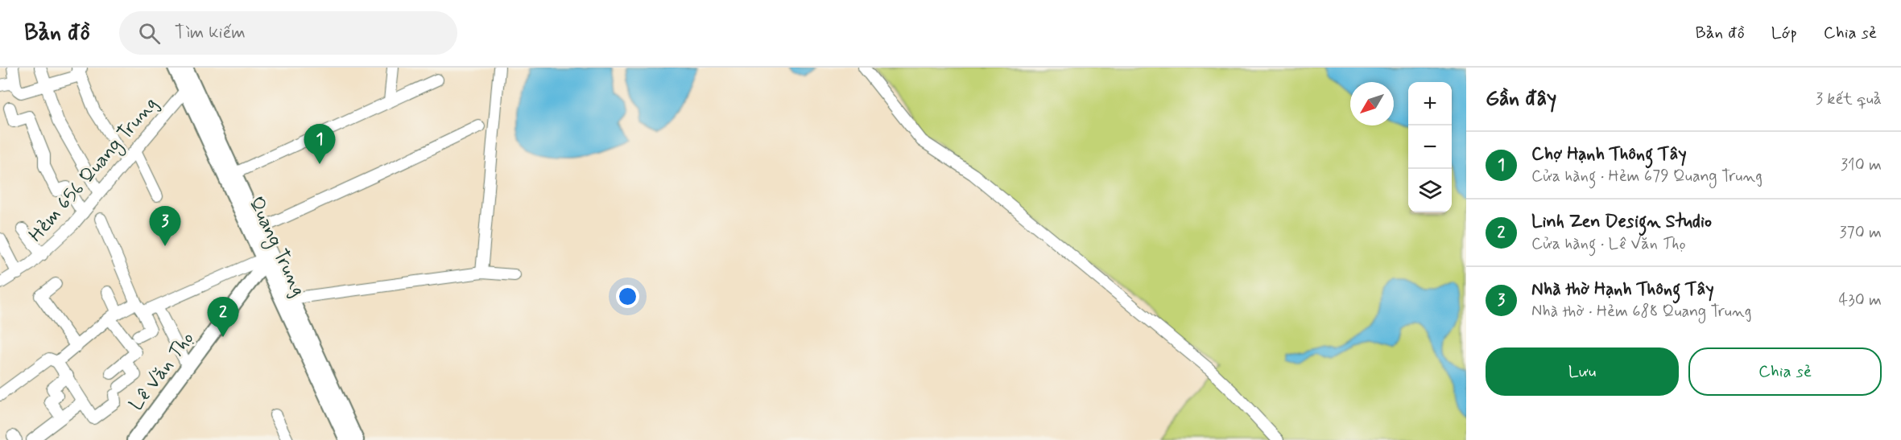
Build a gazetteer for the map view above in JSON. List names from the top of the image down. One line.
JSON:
{"streets":{"main road":["Quang Trung","Lê Văn Thọ"],"street":["Hẻm 656 Quang Trung"]},"crossings":[["Hẻm 656 Quang Trung","Quang Trung"],["Quang Trung","Lê Văn Thọ"]],"north":"bottom left","page":{"header":"Bản đồ","search":"Tìm kiếm","nav":["Bản đồ","Lớp","Chia sẻ"],"heading":["Gần đây","3 kết quả"],"map_buttons":["+","−"],"pins":["1","3","2"],"list":[{"mark":"1","name":"Chợ Hạnh Thông Tây","note":"Cửa hàng · Hẻm 679 Quang Trung","value":"310 m"},{"mark":"2","name":"Linh Zen Design Studio","note":"Cửa hàng · Lê Văn Thọ","value":"370 m"},{"mark":"3","name":"Nhà thờ Hạnh Thông Tây","note":"Nhà thờ · Hẻm 688 Quang Trung","value":"430 m"}],"buttons":["Lưu","Chia sẻ"]}}
